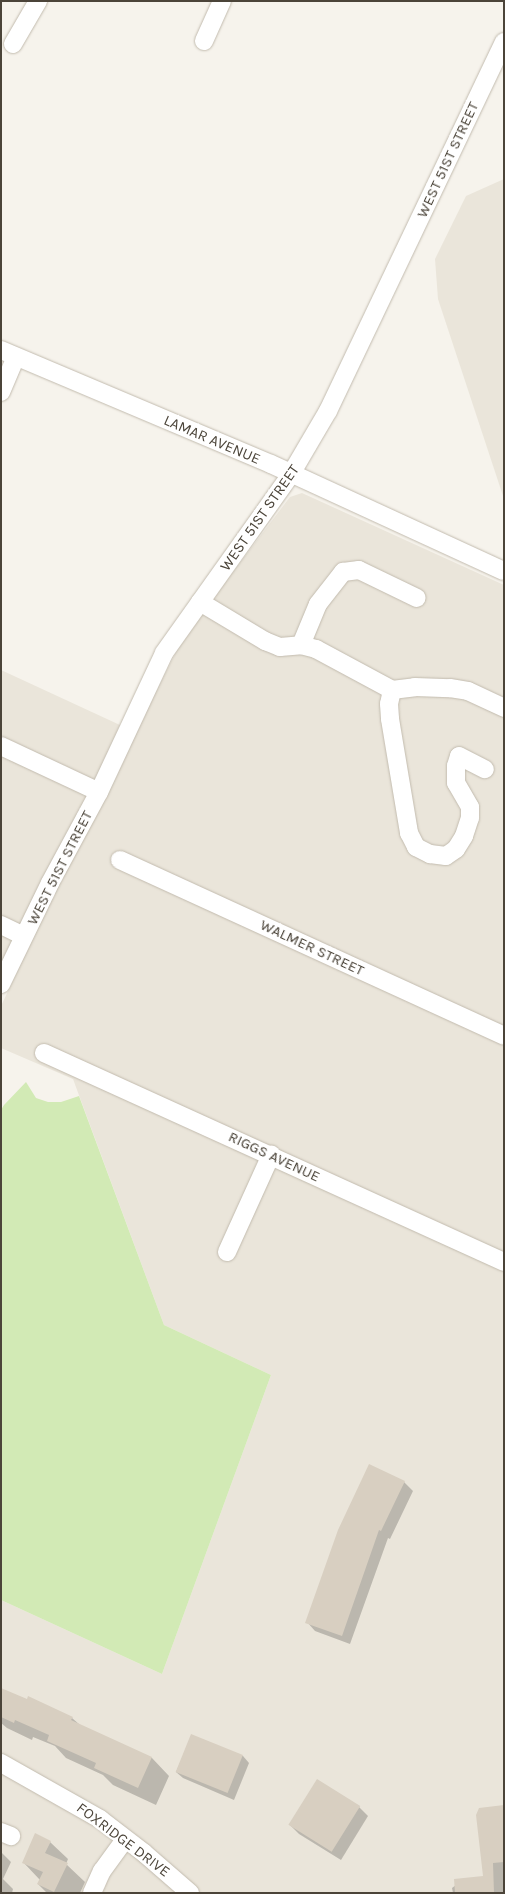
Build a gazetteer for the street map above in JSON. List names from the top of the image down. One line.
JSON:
{"streets":{"street":["WEST 51ST STREET","LAMAR AVENUE","WALMER STREET","RIGGS AVENUE","FOXRIDGE DRIVE"]},"crossings":[["WEST 51ST STREET","LAMAR AVENUE"]]}
